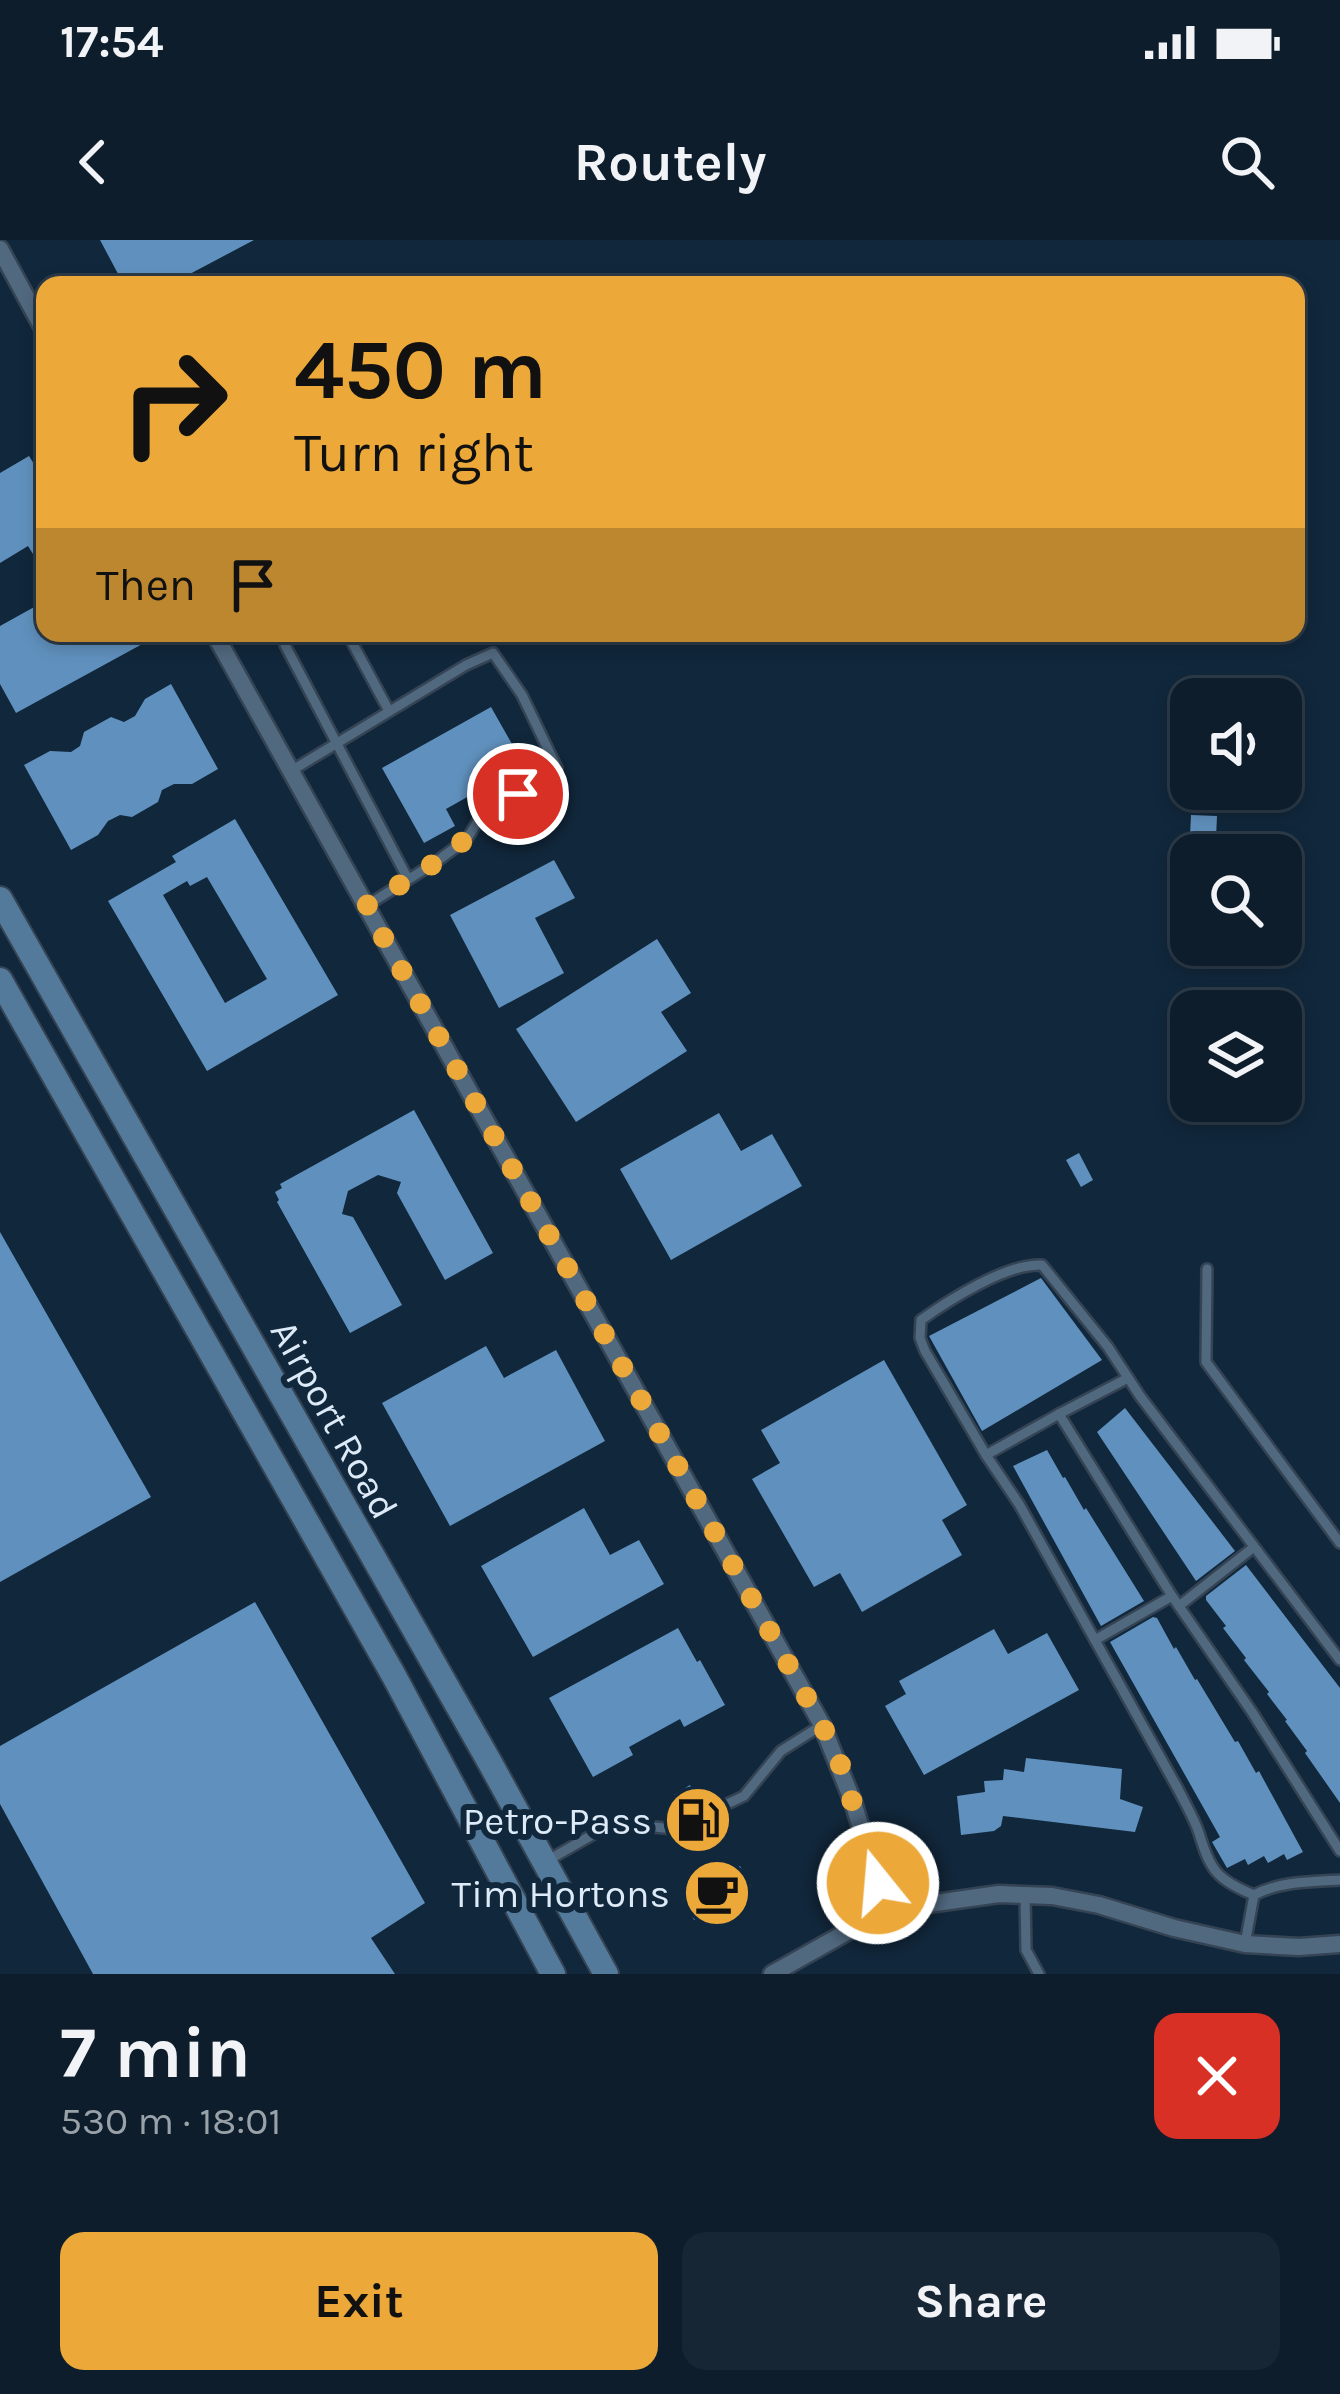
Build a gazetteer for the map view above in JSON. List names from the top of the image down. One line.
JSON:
{"streets":{"main road":["Airport Road"]},"places":{"fuel station":["Petro-Pass"],"cafe":["Tim Hortons"]},"page":{"status":"17:54","header":"Routely","turn":["450 m","Turn right"],"then":"Then","heading":["7 min","530 m · 18:01"],"buttons":["Exit","Share"]}}
